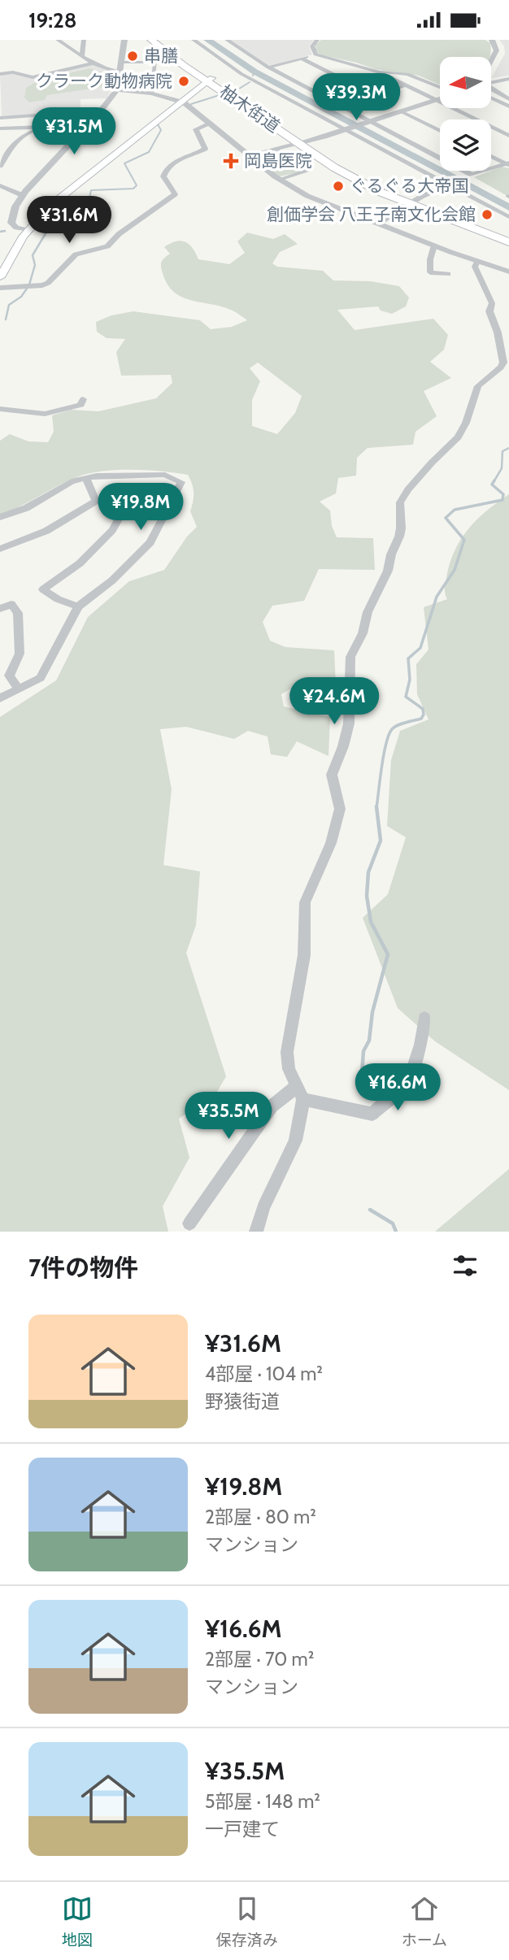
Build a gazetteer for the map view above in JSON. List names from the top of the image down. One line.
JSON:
{"streets":{"main road":["柚木街道"]},"places":{"other":["串膳","クラーク動物病院","ぐるぐる大帝国","創価学会 八王子南文化会館"],"health":["岡島医院"]},"north":"left","page":{"status":"19:28","price":["¥39.3M","¥31.5M","¥31.6M","¥19.8M","¥24.6M","¥16.6M","¥35.5M"],"heading":"7件の物件","list":[{"name":"¥31.6M","note":"4部屋 · 104 m² · 野猿街道"},{"name":"¥19.8M","note":"2部屋 · 80 m² · マンション"},{"name":"¥16.6M","note":"2部屋 · 70 m² · マンション"},{"name":"¥35.5M","note":"5部屋 · 148 m² · 一戸建て"}],"tabs":["地図","保存済み","ホーム"]}}
